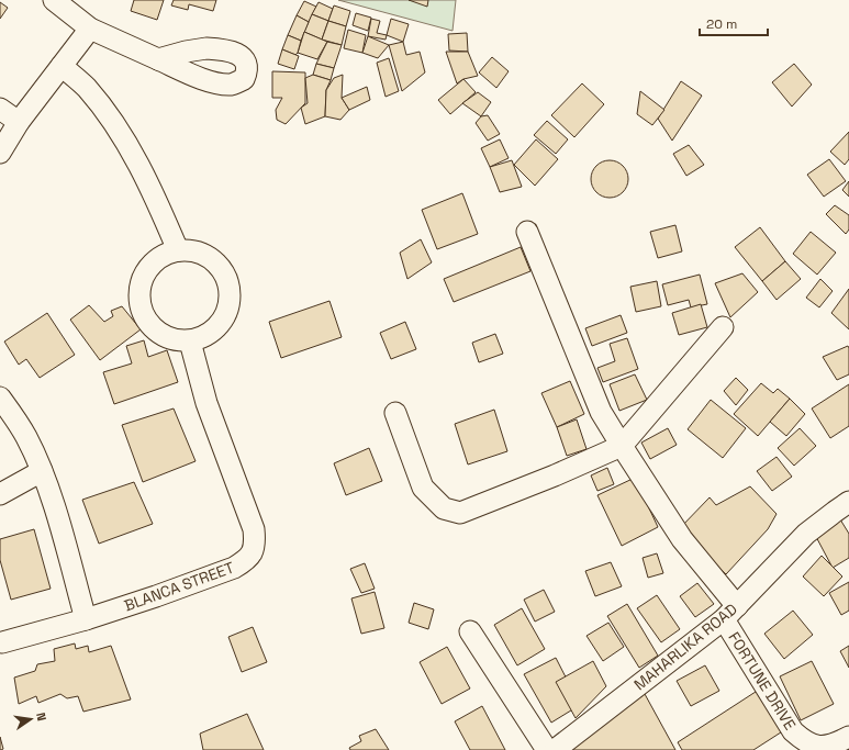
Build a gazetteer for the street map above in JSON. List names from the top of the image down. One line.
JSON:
{"streets":{"street":["BLANCA STREET","MAHARLIKA ROAD","FORTUNE DRIVE"]},"crossings":[["MAHARLIKA ROAD","FORTUNE DRIVE"]],"scale_bar":"20 m","north":"right"}
